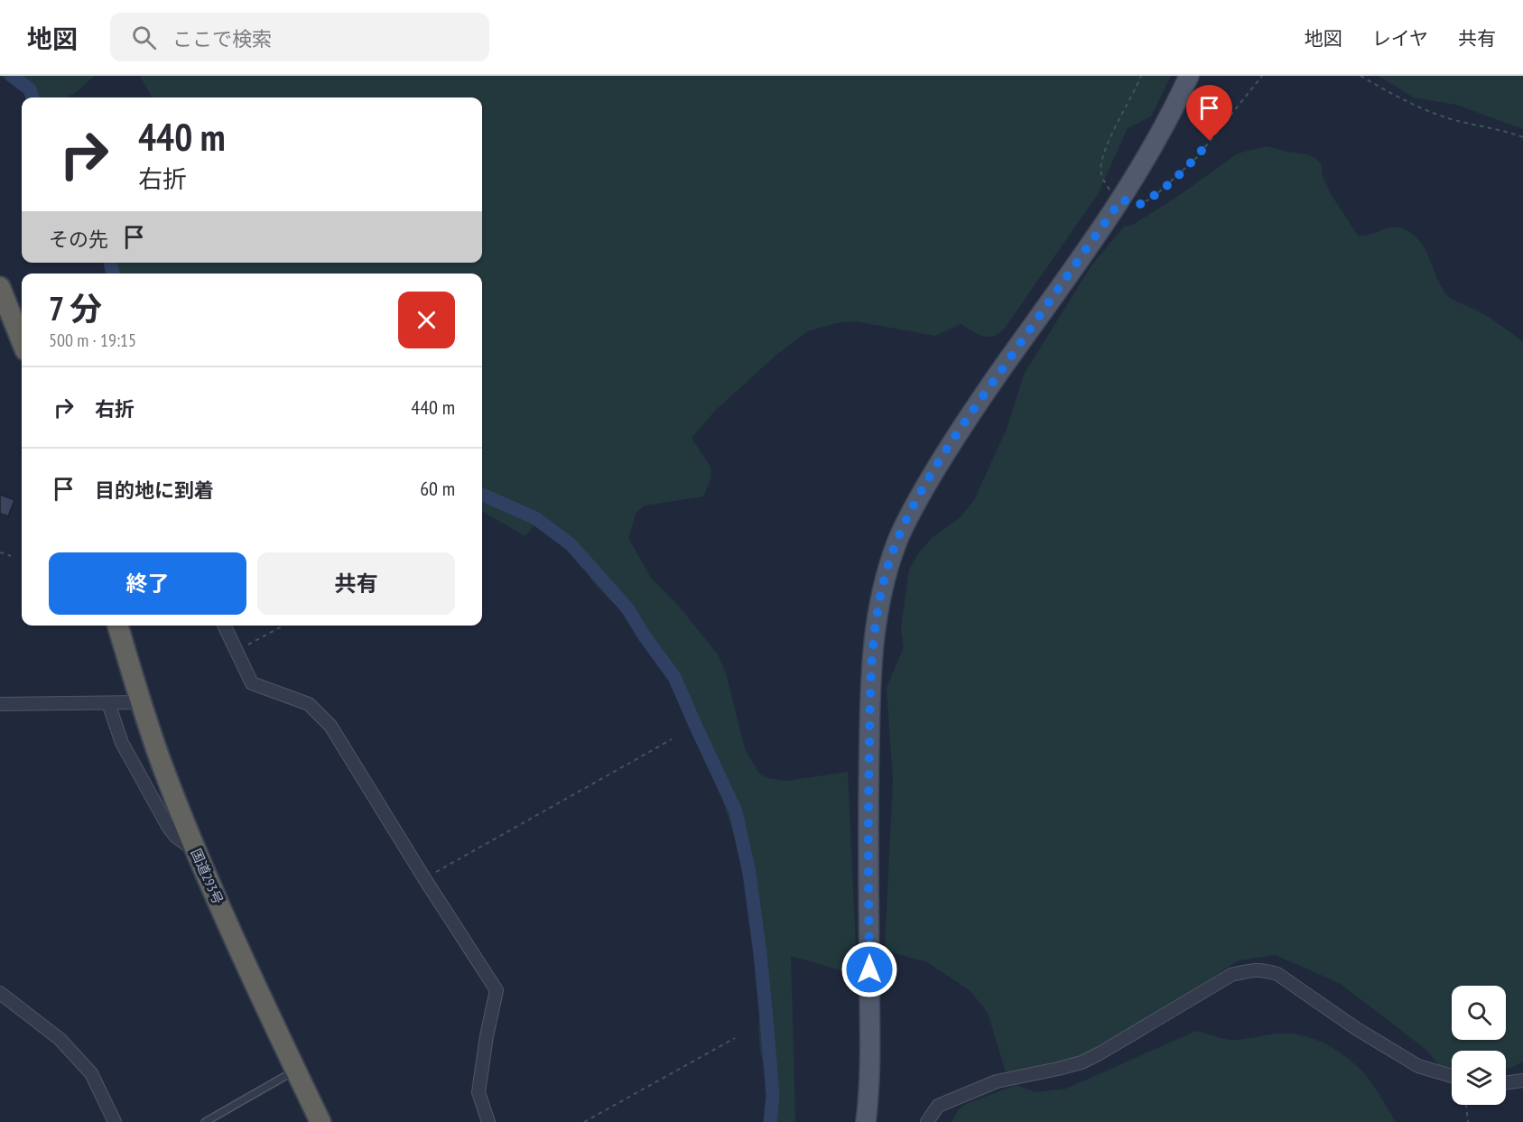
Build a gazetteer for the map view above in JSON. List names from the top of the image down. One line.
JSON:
{"streets":{"highway":["国道293号"]},"page":{"header":"地図","search":"ここで検索","nav":["地図","レイヤ","共有"],"turn":["440 m","右折"],"then":"その先","heading":["7 分","500 m · 19:15"],"list":[{"name":"右折","value":"440 m"},{"name":"目的地に到着","value":"60 m"}],"buttons":["終了","共有"]}}
